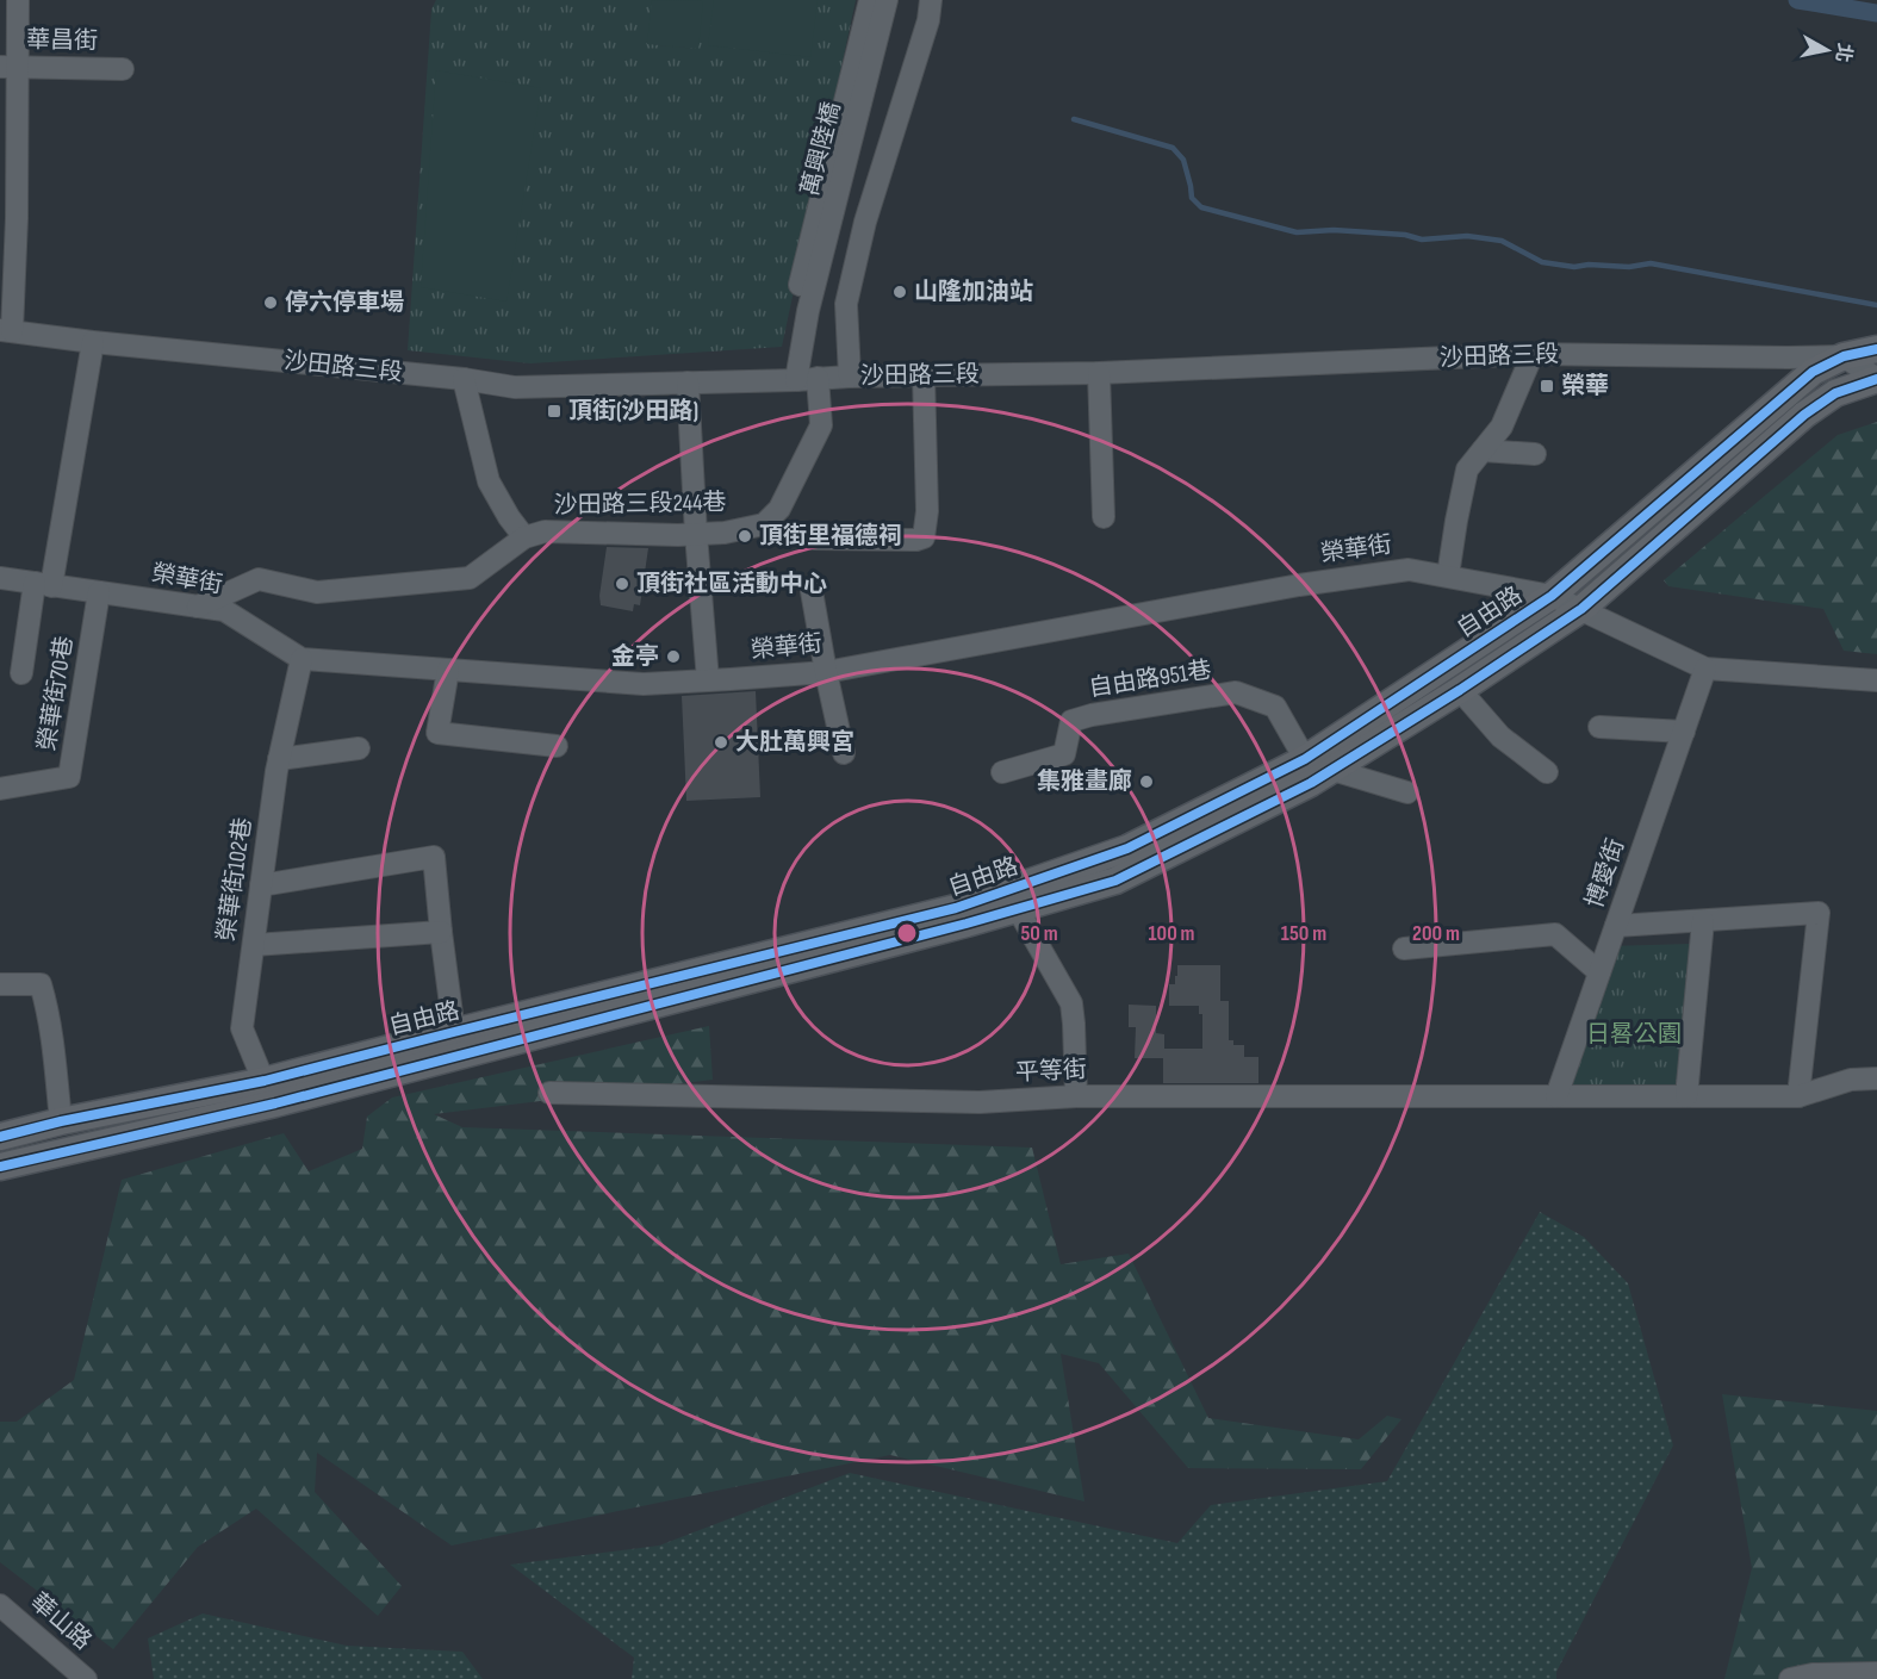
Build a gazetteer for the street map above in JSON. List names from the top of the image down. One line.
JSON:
{"streets":{"main road":["沙田路三段","自由路"],"street":["華昌街","萬興陸橋","沙田路三段244巷","榮華街","自由路951巷","榮華街70巷","博愛街","榮華街102巷","平等街","華山路"]},"crossings":[["萬興陸橋","沙田路三段244巷"],["沙田路三段","沙田路三段244巷"],["沙田路三段","自由路"],["榮華街","自由路"],["榮華街","榮華街70巷"],["榮華街","博愛街"],["榮華街","榮華街102巷"],["自由路","自由路951巷"],["自由路","榮華街102巷"],["博愛街","平等街"]],"parks":["日晷公園"],"places":{"other":["山隆加油站","停六停車場","頂街里福德祠","頂街社區活動中心","金亭","大肚萬興宮","集雅畫廊"],"transit":["榮華","頂街(沙田路)"]},"north":"right","rings":["50 m","100 m","150 m","200 m"]}
